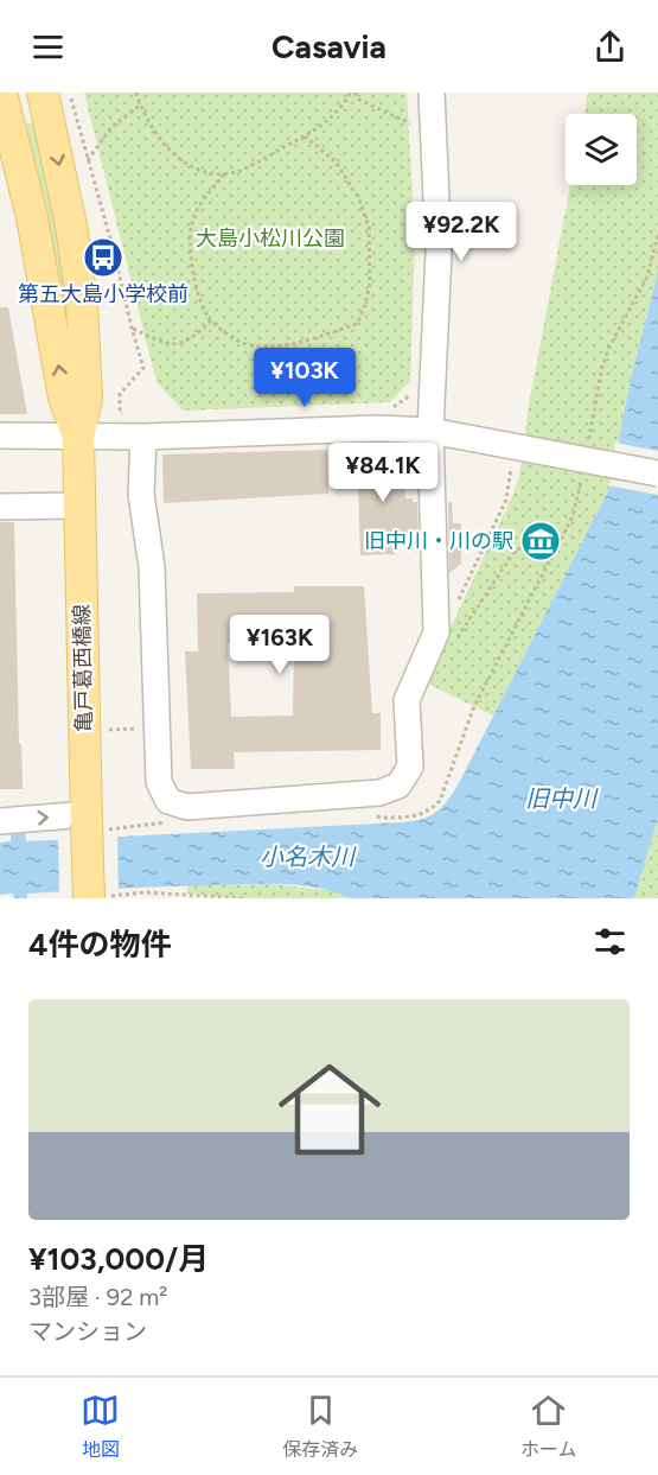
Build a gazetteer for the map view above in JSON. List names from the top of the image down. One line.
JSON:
{"streets":{"main road":["亀戸葛西橋線"]},"water":["旧中川","小名木川"],"parks":["大島小松川公園"],"places":{"bus stop":["第五大島小学校前"],"museum":["旧中川・川の駅"]},"page":{"header":"Casavia","price":["¥92.2K","¥103K","¥84.1K","¥163K"],"heading":"4件の物件","list":[{"name":"¥103,000/月","note":"3部屋 · 92 m² · マンション"}],"tabs":["地図","保存済み","ホーム"]}}
